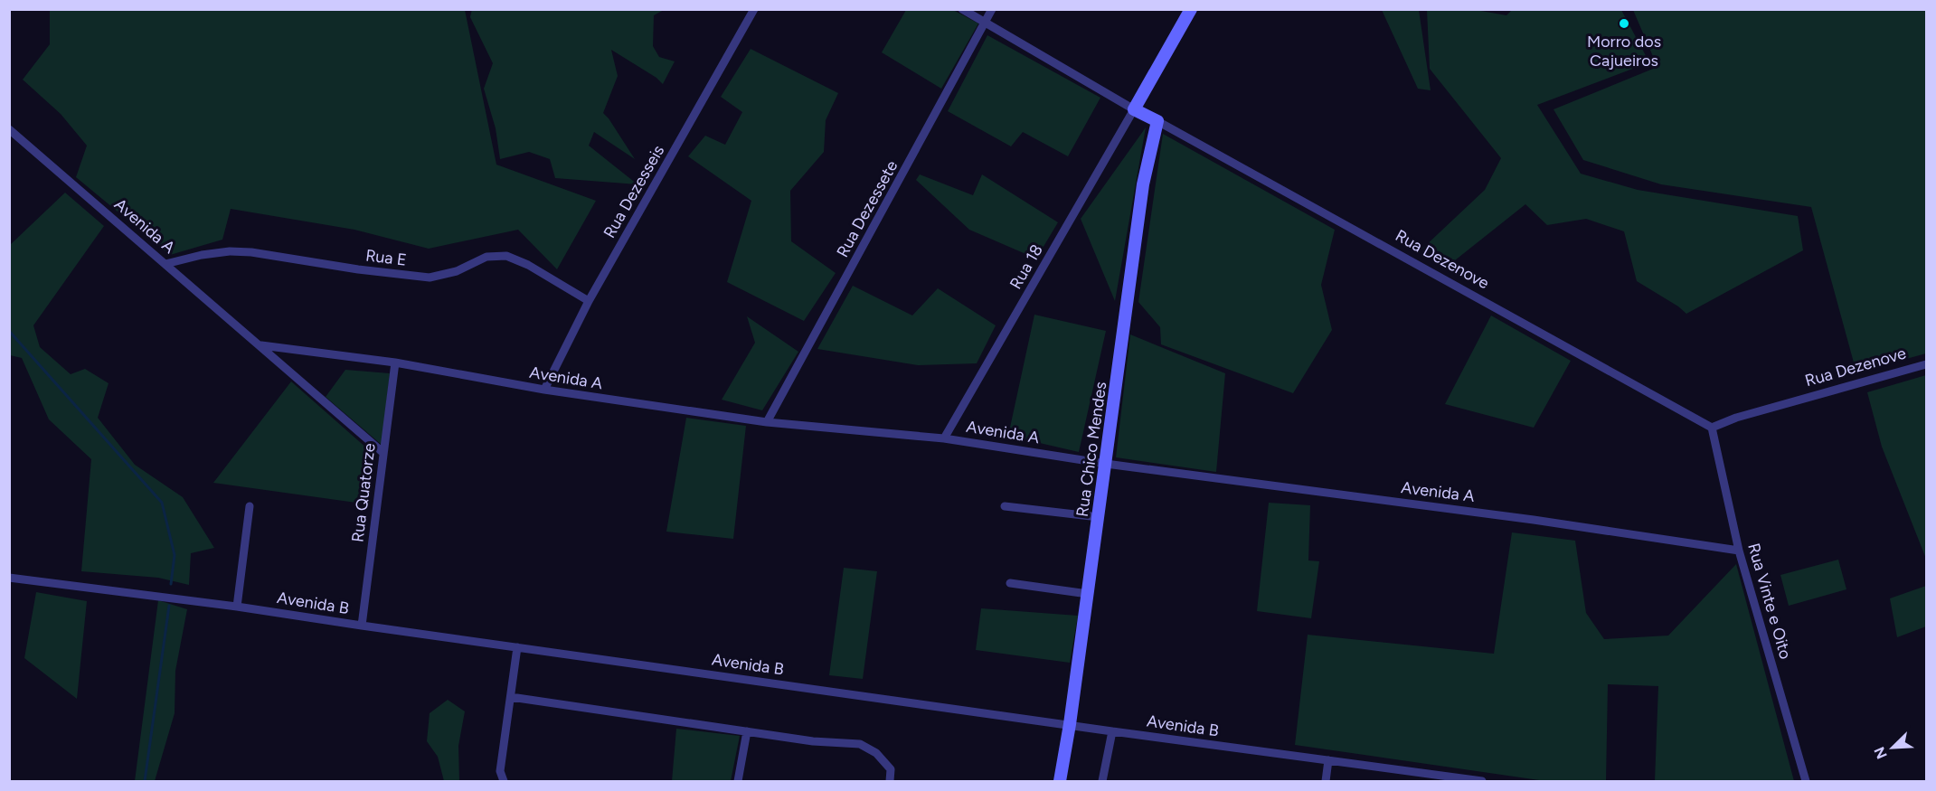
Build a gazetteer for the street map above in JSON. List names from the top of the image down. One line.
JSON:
{"streets":{"main road":["Rua Dezenove","Rua Chico Mendes"],"street":["Rua Dezesseis","Rua Dezessete","Avenida A","Rua E","Rua 18","Rua Quatorze","Rua Vinte e Oito","Avenida B"]},"crossings":[["Rua Dezesseis","Avenida A"],["Rua Dezesseis","Rua E"],["Rua Dezessete","Avenida A"],["Rua Dezessete","Rua Dezenove"],["Avenida A","Rua E"],["Avenida A","Rua 18"],["Avenida A","Rua Chico Mendes"],["Avenida A","Rua Quatorze"],["Avenida A","Rua Vinte e Oito"],["Rua Dezenove","Rua 18"],["Rua Dezenove","Rua Chico Mendes"],["Rua Dezenove","Rua Vinte e Oito"],["Rua Chico Mendes","Avenida B"],["Rua Quatorze","Avenida B"]],"places":["Morro dos Cajueiros"],"north":"bottom left"}
